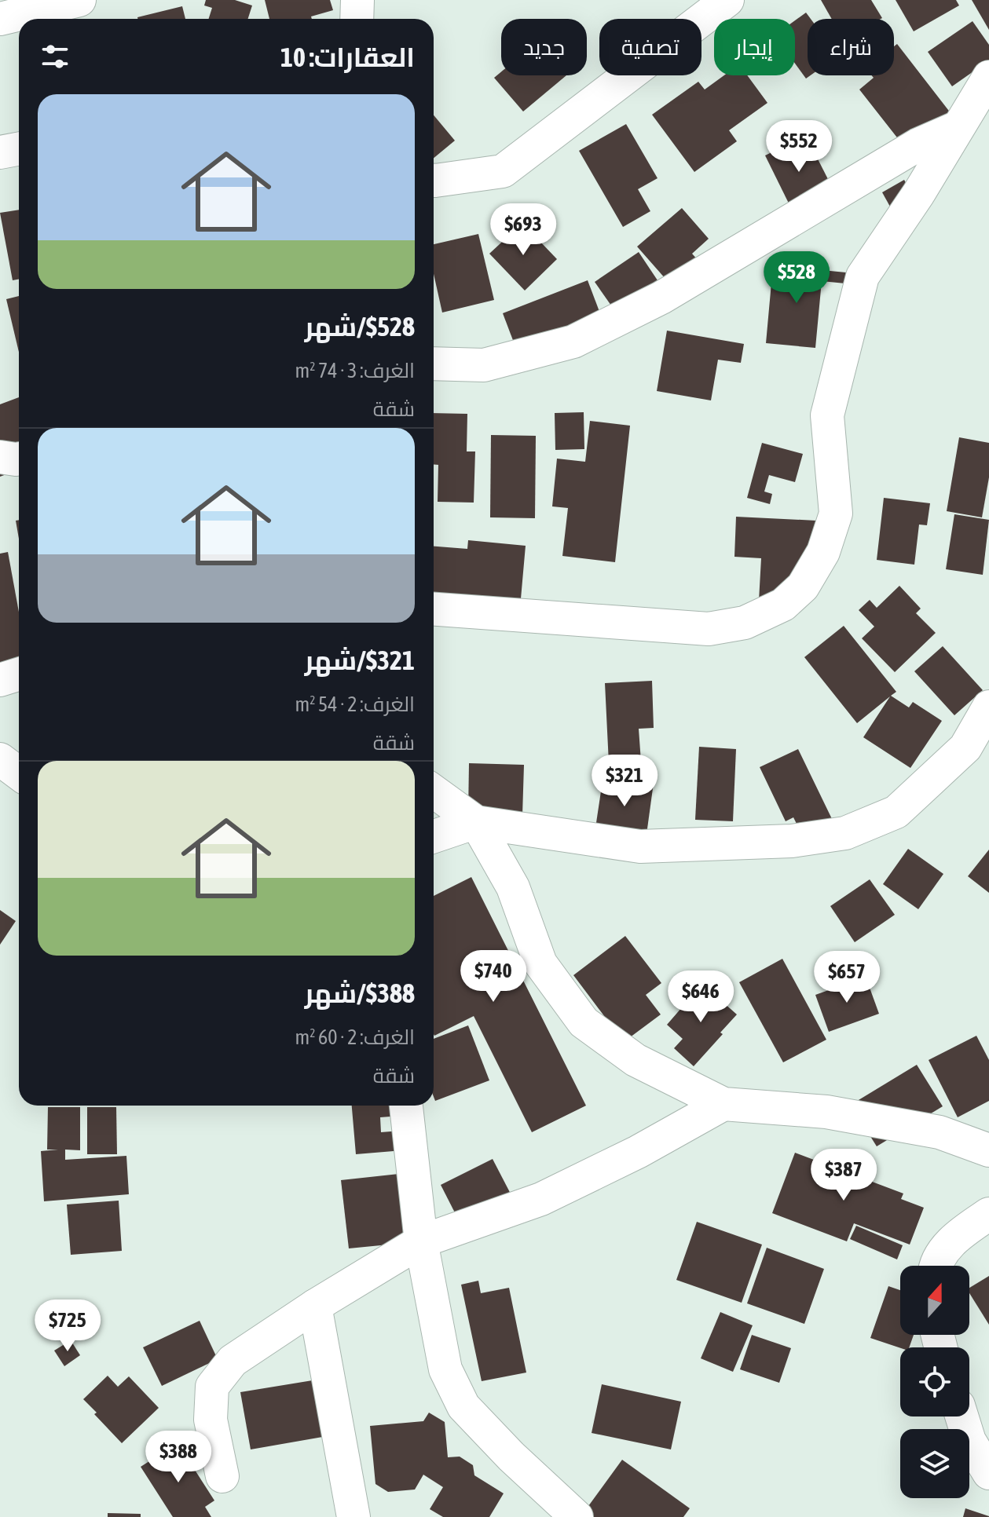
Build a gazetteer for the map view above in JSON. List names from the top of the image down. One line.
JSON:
{"north":"top","page":{"chip":["شراء","إيجار","تصفية","جديد"],"heading":"العقارات: 10","list":[{"name":"$528/شهر","note":"الغرف: 3 · 74 m² · شقة"},{"name":"$321/شهر","note":"الغرف: 2 · 54 m² · شقة"},{"name":"$388/شهر","note":"الغرف: 2 · 60 m² · شقة"}],"price":["$552","$693","$528","$321","$740","$657","$646","$387","$725","$388"]}}
